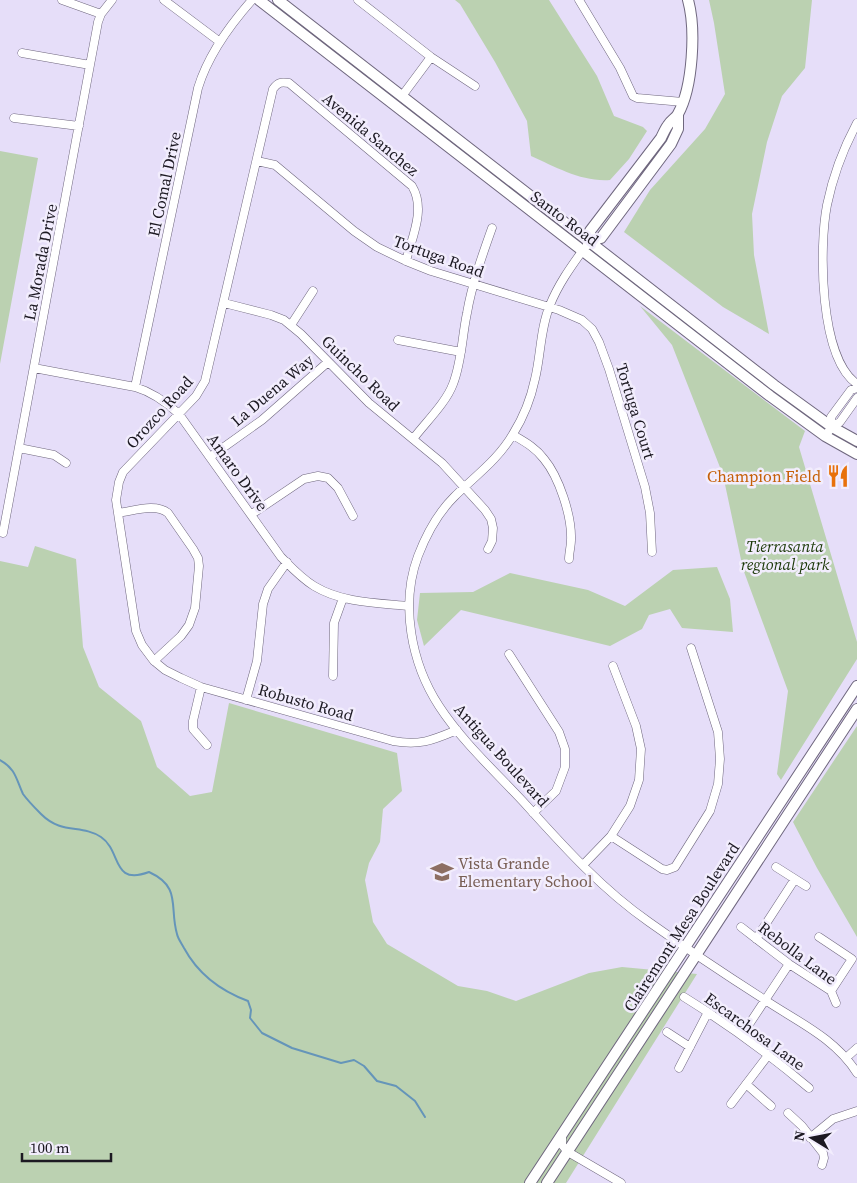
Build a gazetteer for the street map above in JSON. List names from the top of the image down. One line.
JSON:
{"streets":{"main road":["Santo Road","Antigua Boulevard","Clairemont Mesa Boulevard"],"street":["Avenida Sanchez","El Comal Drive","Tortuga Road","La Morada Drive","Guincho Road","La Duena Way","Tortuga Court","Orozco Road","Amaro Drive","Robusto Road","Rebolla Lane","Escarchosa Lane"]},"crossings":[["Avenida Sanchez","Tortuga Road"],["Avenida Sanchez","Orozco Road"],["El Comal Drive","Amaro Drive"],["Santo Road","Antigua Boulevard"],["Tortuga Road","Tortuga Court"],["Tortuga Road","Orozco Road"],["Tortuga Road","Antigua Boulevard"],["La Morada Drive","Amaro Drive"],["Guincho Road","La Duena Way"],["Guincho Road","Orozco Road"],["Guincho Road","Antigua Boulevard"],["La Duena Way","Amaro Drive"],["Tortuga Court","Antigua Boulevard"],["Orozco Road","Amaro Drive"],["Orozco Road","Robusto Road"],["Amaro Drive","Antigua Boulevard"],["Robusto Road","Antigua Boulevard"],["Antigua Boulevard","Clairemont Mesa Boulevard"]],"parks":["Tierrasanta regional park"],"places":{"restaurant":["Champion Field"],"school or university":["Vista Grande Elementary School"]},"scale_bar":"100 m","north":"left"}
